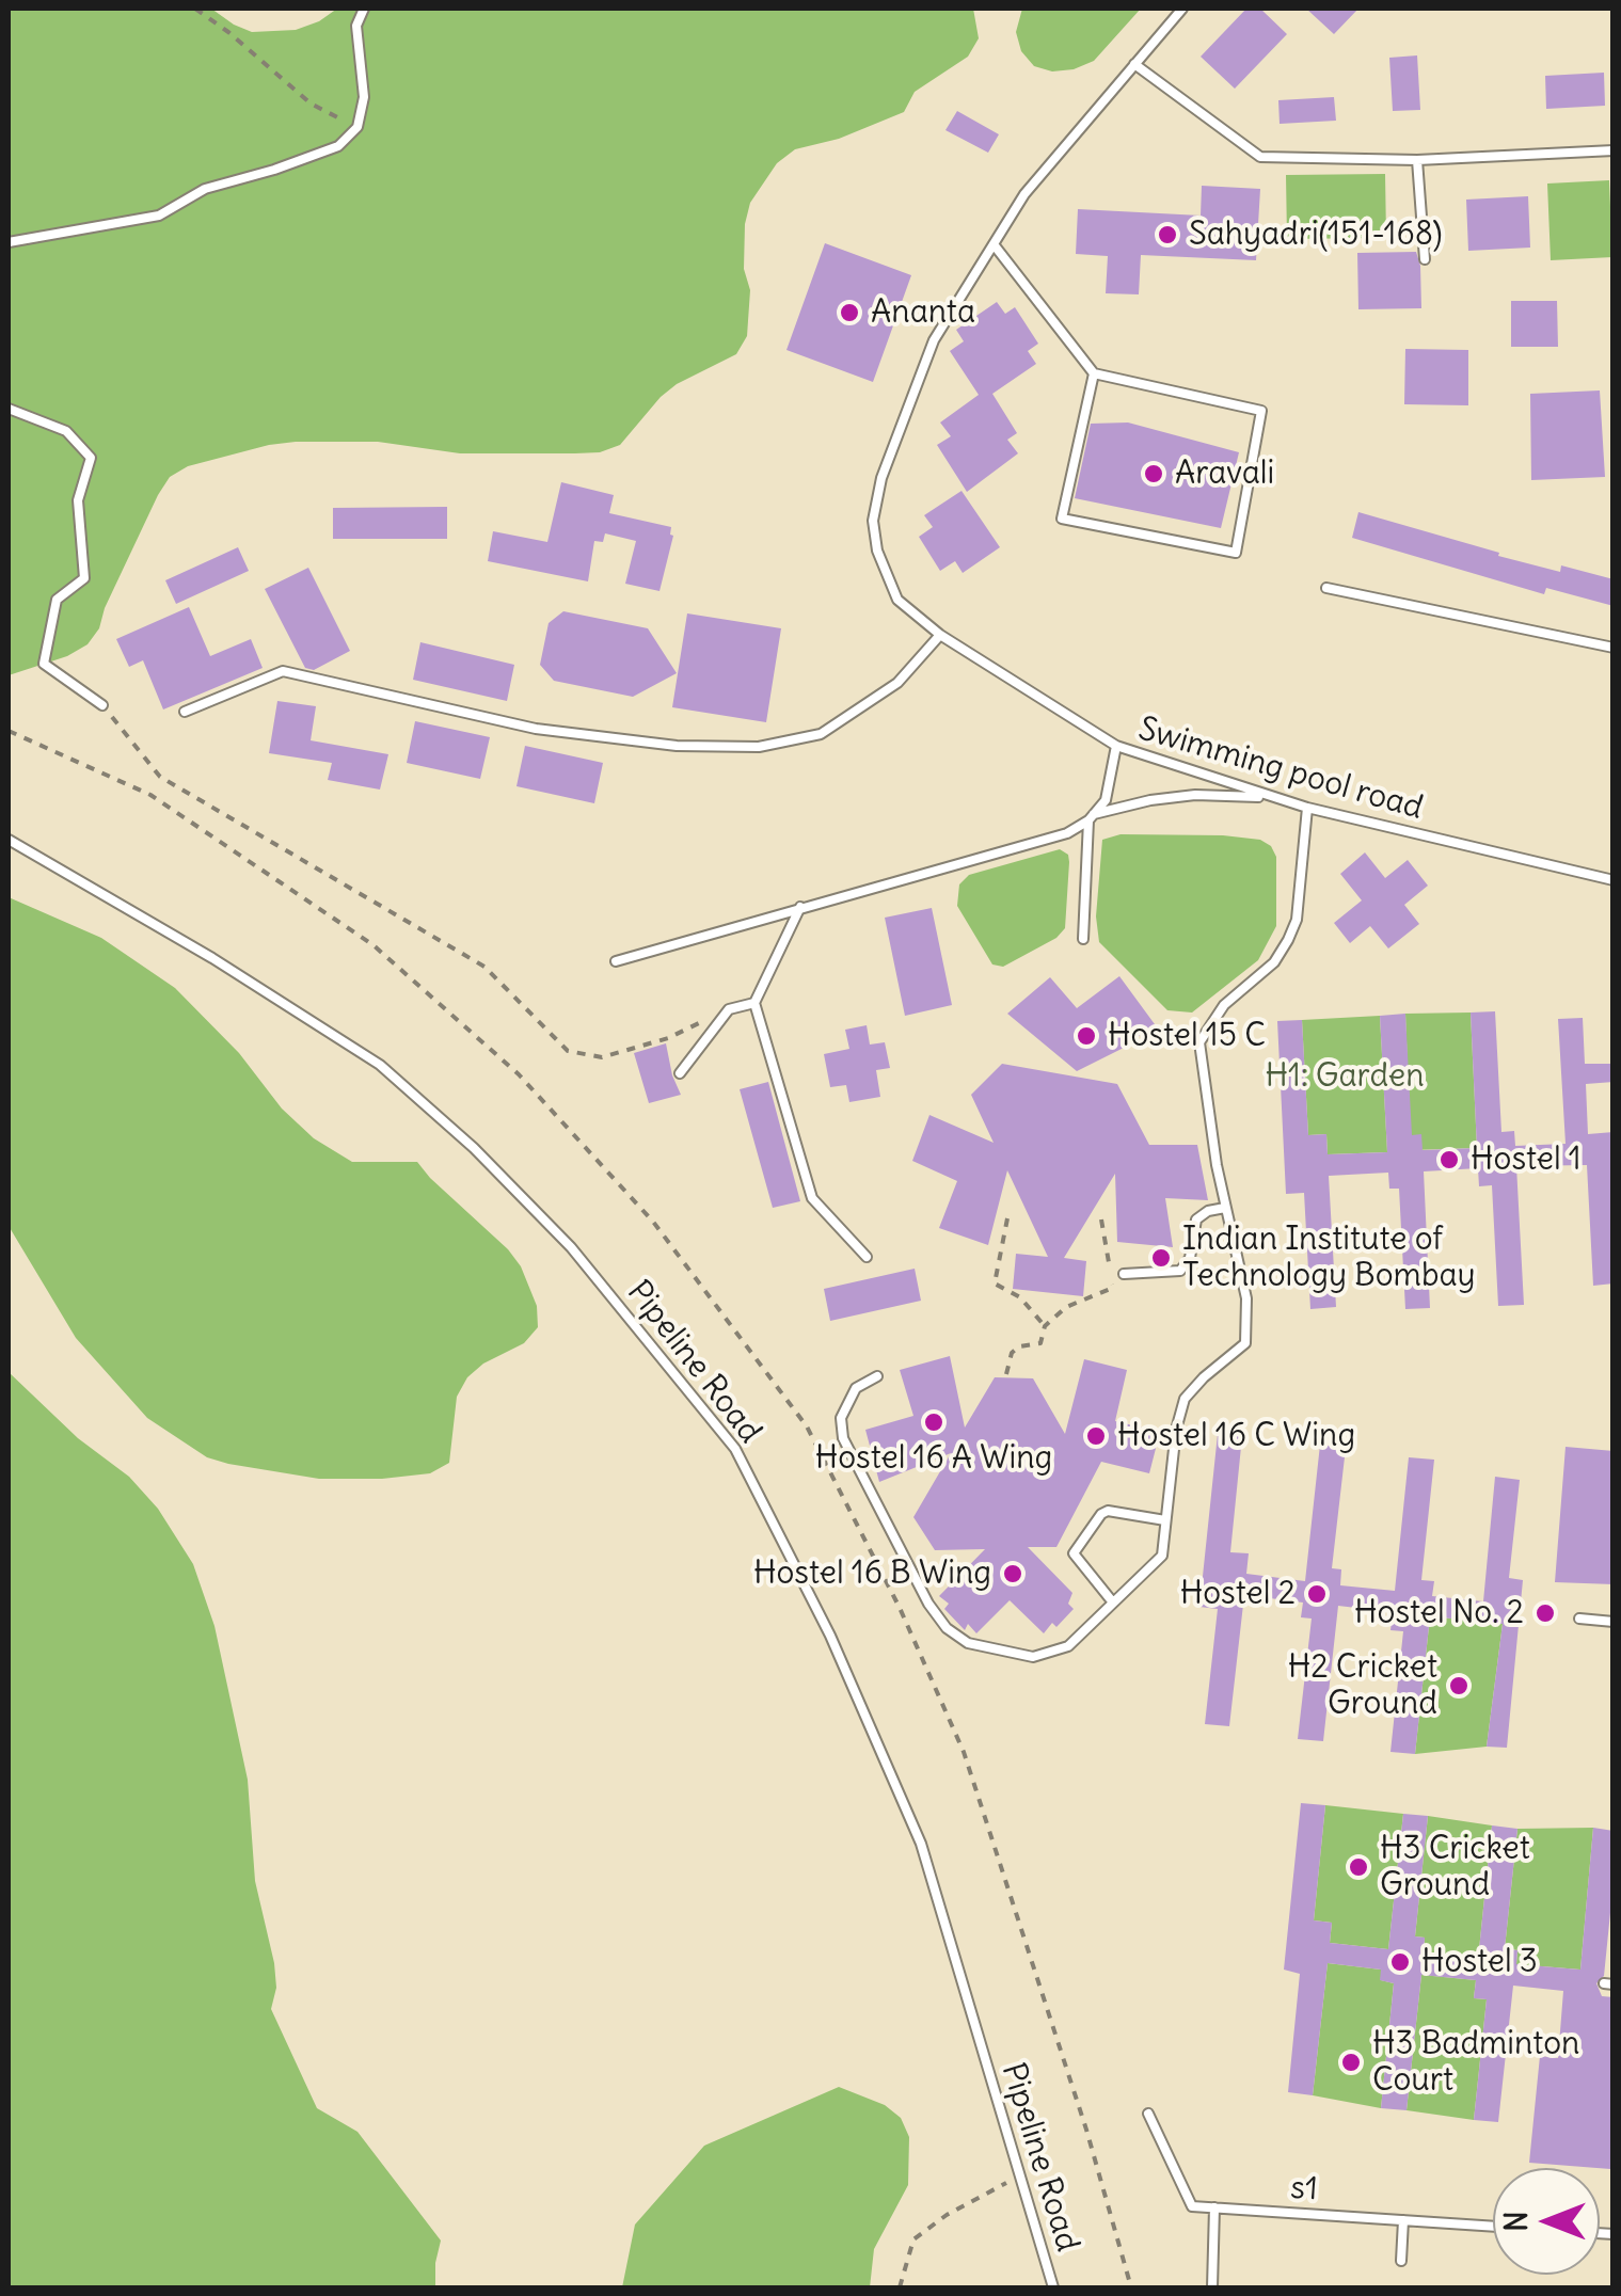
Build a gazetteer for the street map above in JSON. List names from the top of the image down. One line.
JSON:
{"streets":{"lane":["Swimming pool road","Pipeline Road","s1"]},"parks":["H1: Garden"],"places":["Sahyadri(151-168)","Ananta","Aravali","Hostel 15 C","Hostel 1","Indian Institute of Technology Bombay","Hostel 16 A Wing","Hostel 16 C Wing","Hostel 16 B Wing","Hostel 2","Hostel No. 2","H2 Cricket Ground","H3 Cricket Ground","Hostel 3","H3 Badminton Court"],"north":"left"}
